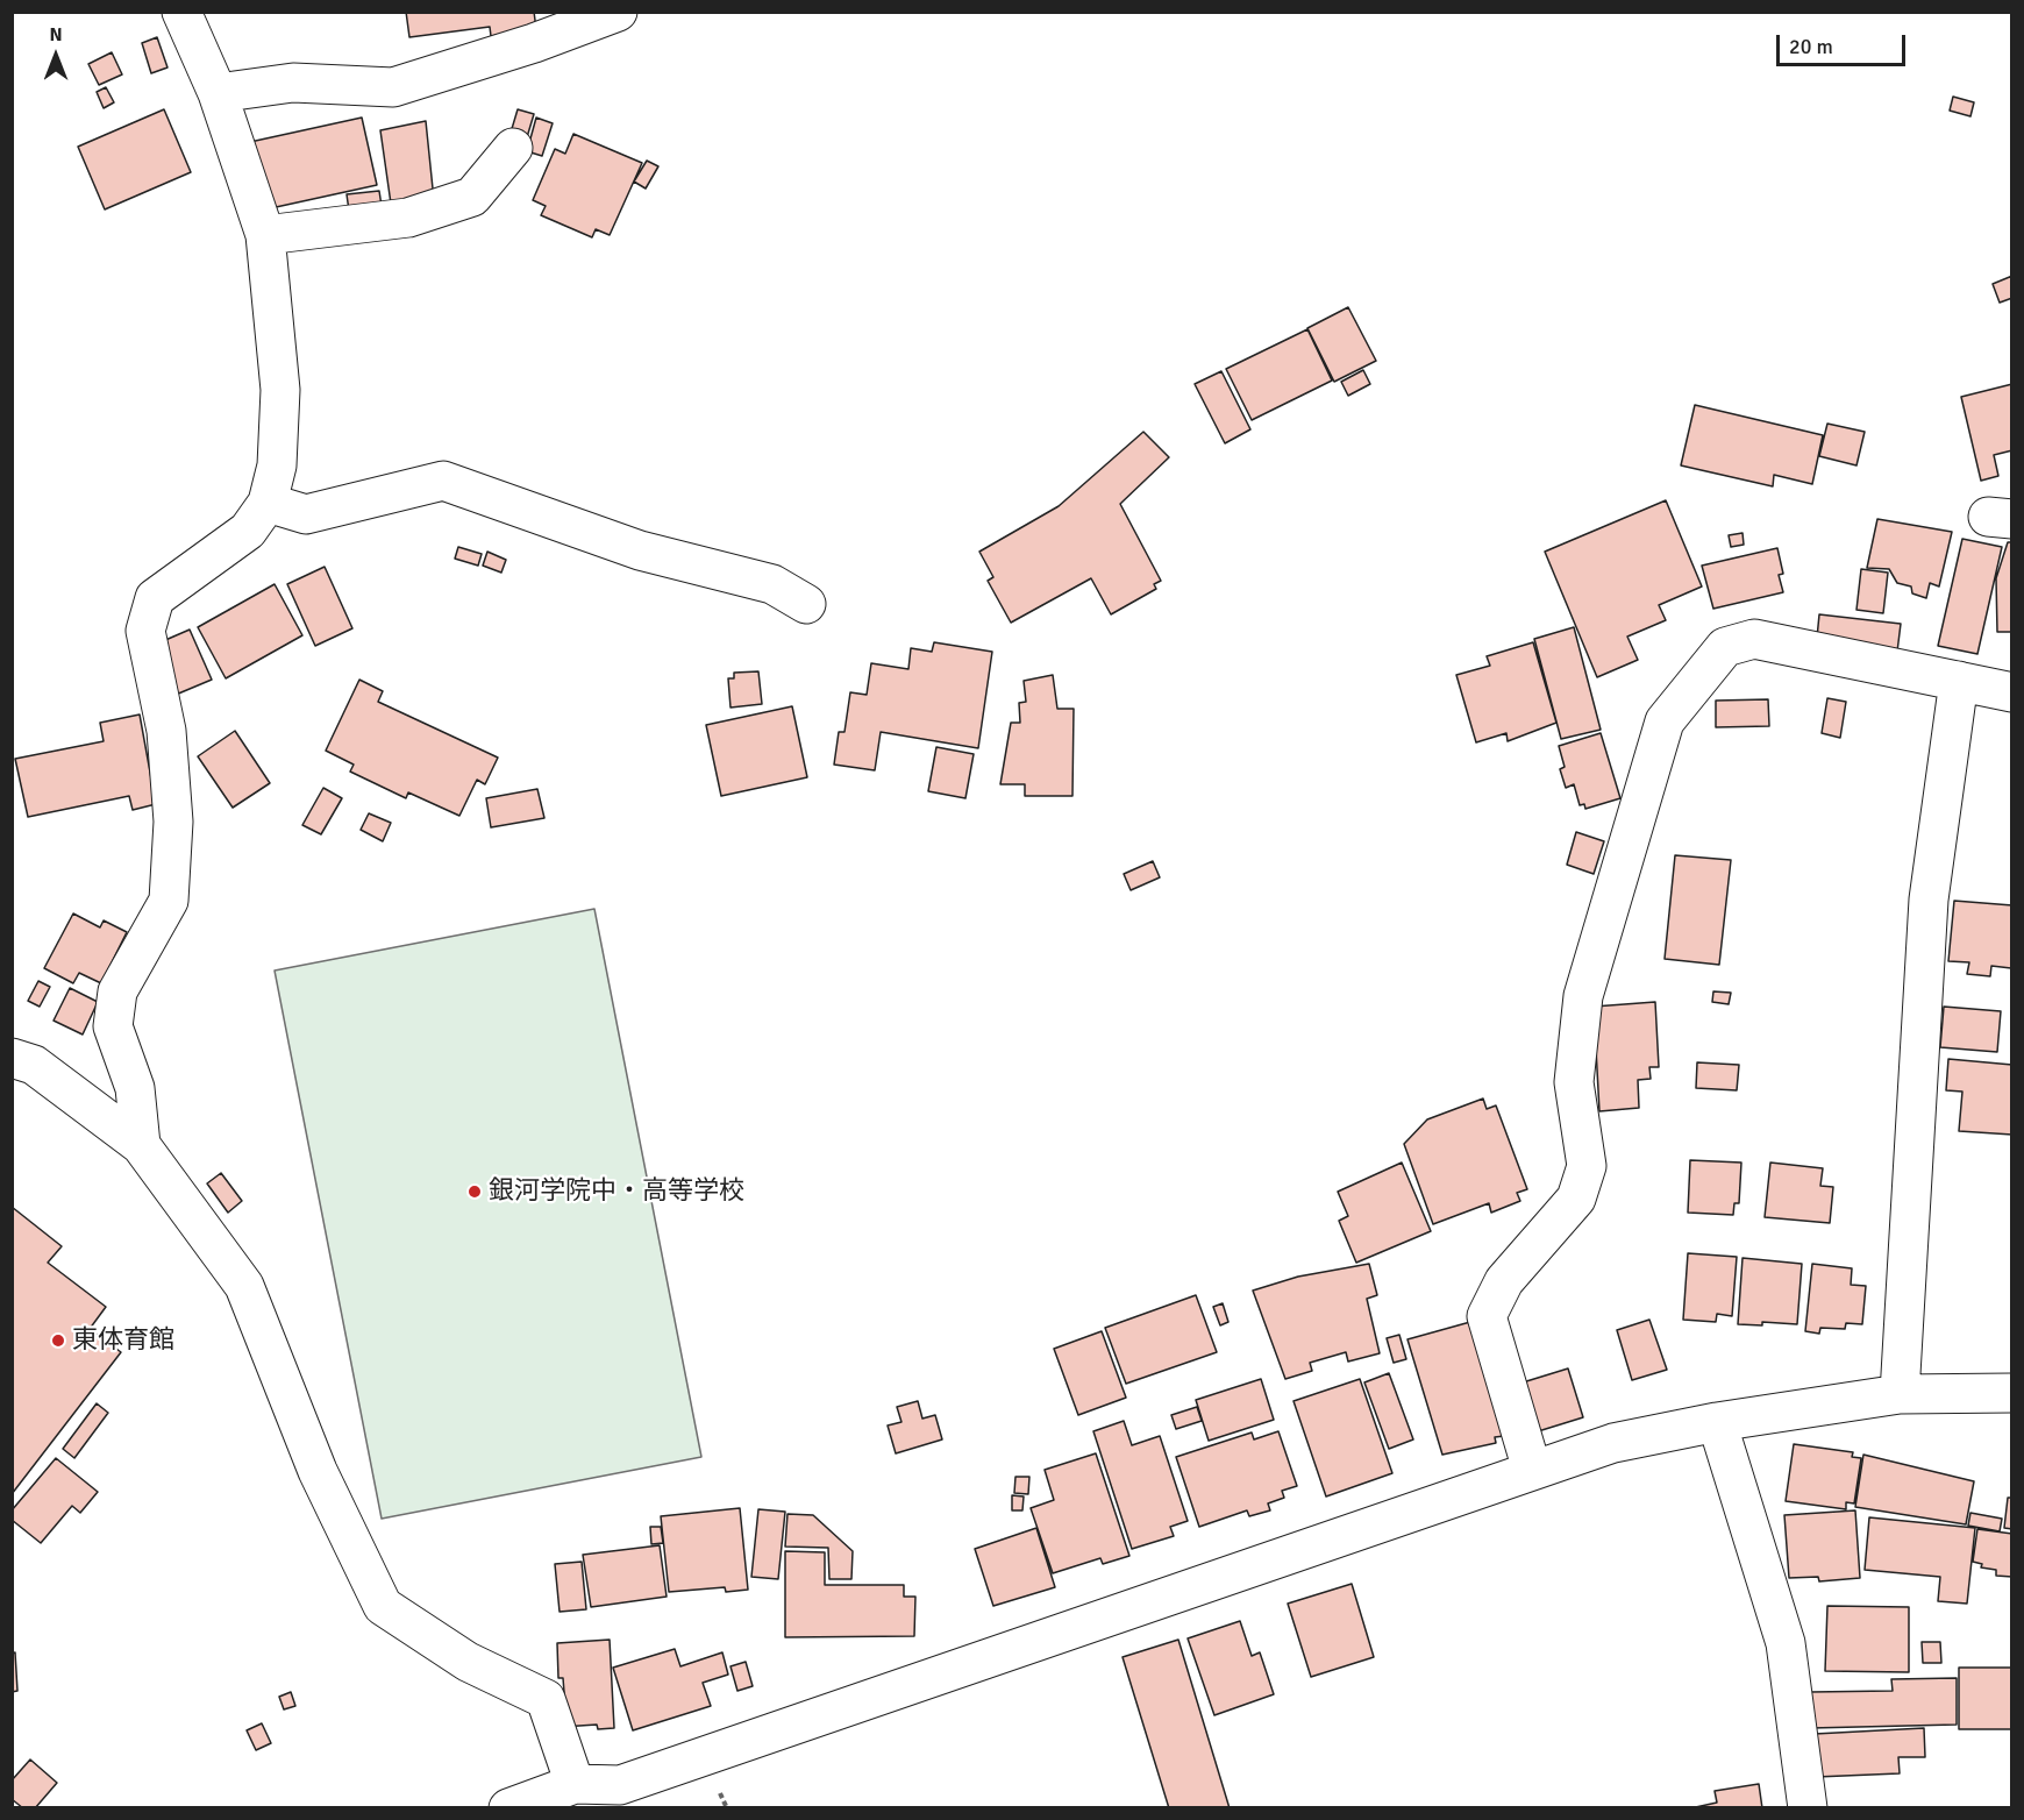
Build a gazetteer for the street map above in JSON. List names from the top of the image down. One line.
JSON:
{"places":["銀河学院中・高等学校","東体育館"],"scale_bar":"20 m","north":"top"}
